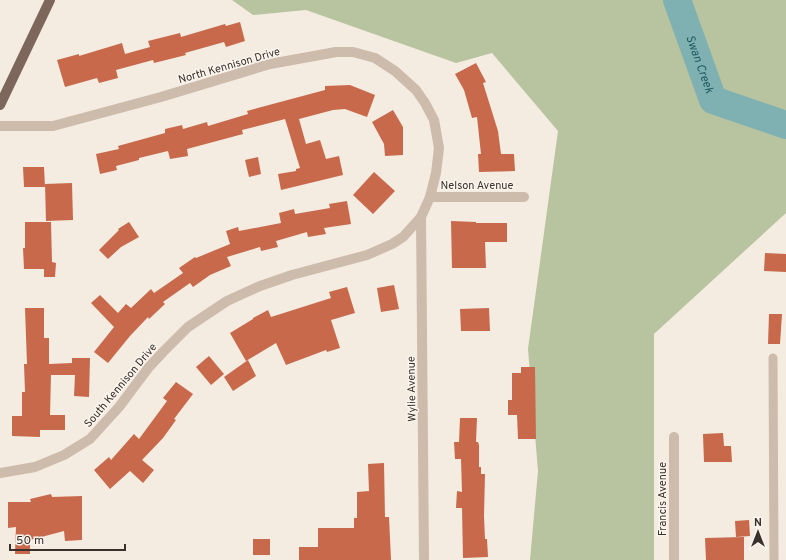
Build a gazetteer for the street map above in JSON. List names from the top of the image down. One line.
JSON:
{"streets":{"street":["North Kennison Drive","Nelson Avenue","South Kennison Drive","Wylie Avenue","Francis Avenue"]},"crossings":[["North Kennison Drive","Nelson Avenue"],["North Kennison Drive","South Kennison Drive"],["North Kennison Drive","Wylie Avenue"],["South Kennison Drive","Wylie Avenue"]],"water":["Swan Creek"],"scale_bar":"50 m","north":"top"}
